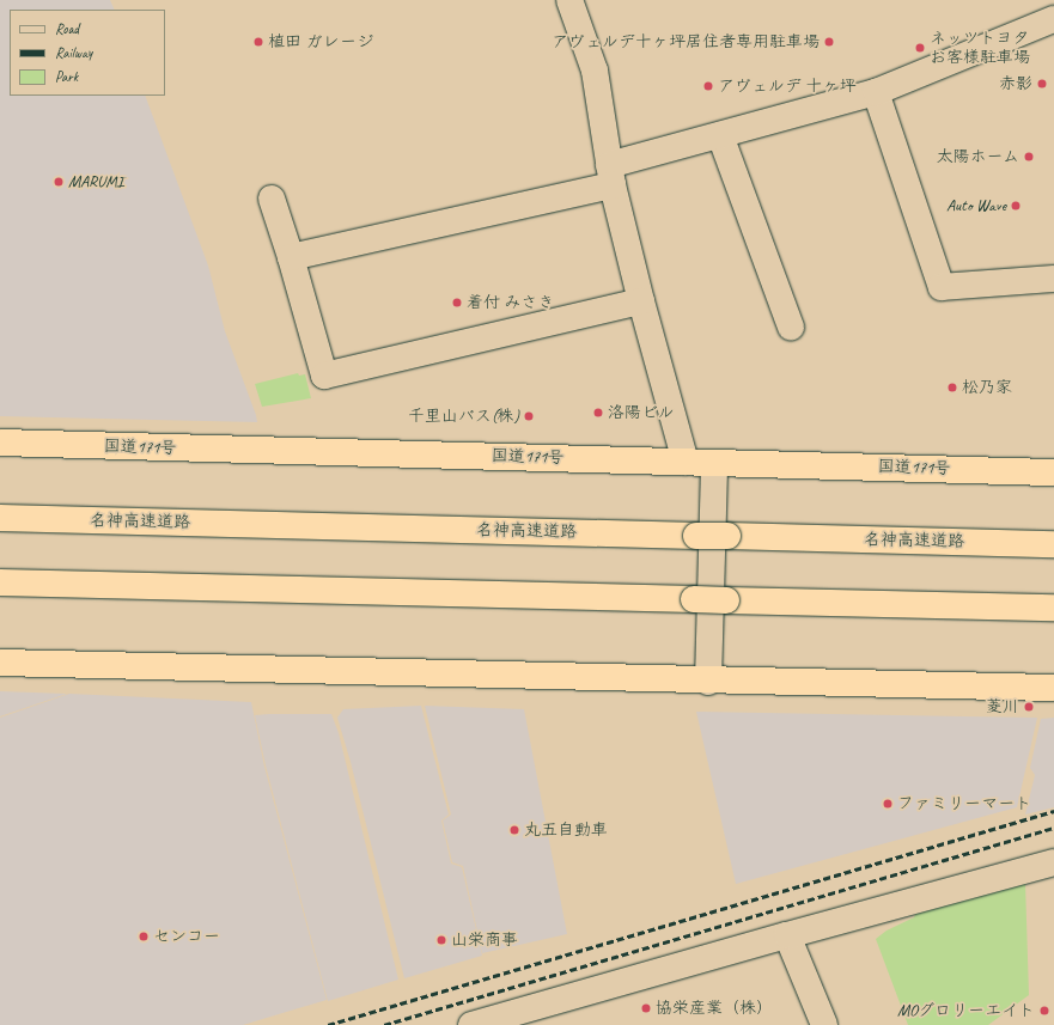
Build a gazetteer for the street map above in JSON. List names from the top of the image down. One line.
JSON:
{"streets":{"highway":["国道171号","名神高速道路"]},"places":["植田 ガレージ","アヴェルデ十ヶ坪居住者専用駐車場","ネッツトヨタ お客様駐車場","赤影","アヴェルデ 十ヶ坪","太陽ホーム","MARUMI","Auto Wave","着付 みさき","松乃家","洛陽ビル","千里山バス(株)","菱川","ファミリーマート","丸五自動車","センコー","山栄商事","協栄産業（株）","MOグロリーエイト"],"legend":["Road","Railway","Park"]}
